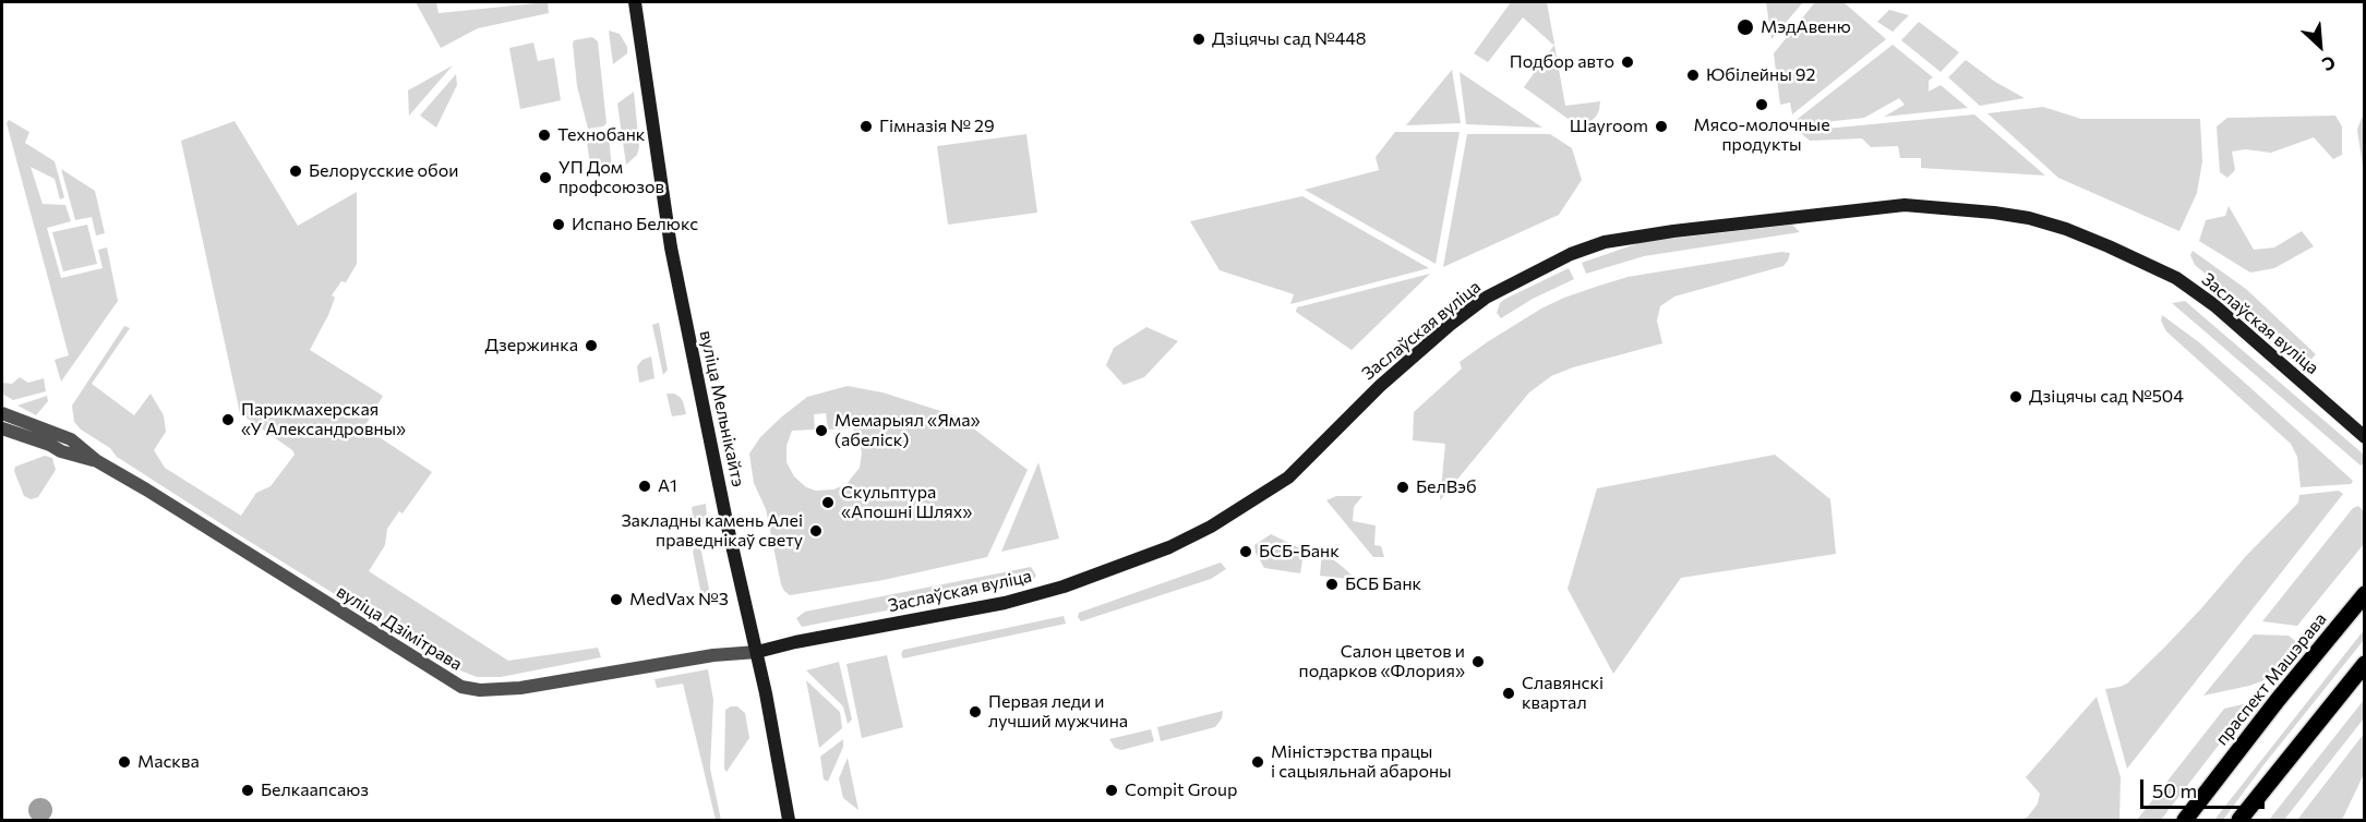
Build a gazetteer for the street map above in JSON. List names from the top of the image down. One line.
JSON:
{"streets":{"main road":["Заслаўская вуліца","вуліца Мельнікайтэ","праспект Машэрава"],"street":["вуліца Дзімітрава"]},"crossings":[["Заслаўская вуліца","вуліца Мельнікайтэ"],["Заслаўская вуліца","вуліца Дзімітрава"],["вуліца Мельнікайтэ","вуліца Дзімітрава"]],"places":["МэдАвеню","Дзіцячы сад №448","Подбор авто","Юбілейны 92","Мясо-молочные продукты","Гімназія № 29","Шауroom","Технобанк","Белорусские обои","УП Дом профсоюзов","Испано Белюкс","Дзержинка","Дзіцячы сад №504","Парикмахерская «У Александровны»","Мемарыял «Яма» (абеліск)","A1","БелВэб","Скульптура «Апошні Шлях»","Закладны камень Алеі праведнікаў свету","БСБ-Банк","БСБ Банк","MedVax №3","Салон цветов и подарков «Флория»","Славянскі квартал","Первая леди и лучший мужчина","Масква","Міністэрства працы і сацыяльнай абароны","Белкаапсаюз","Compit Group"],"scale_bar":"50 m","north":"bottom right"}
